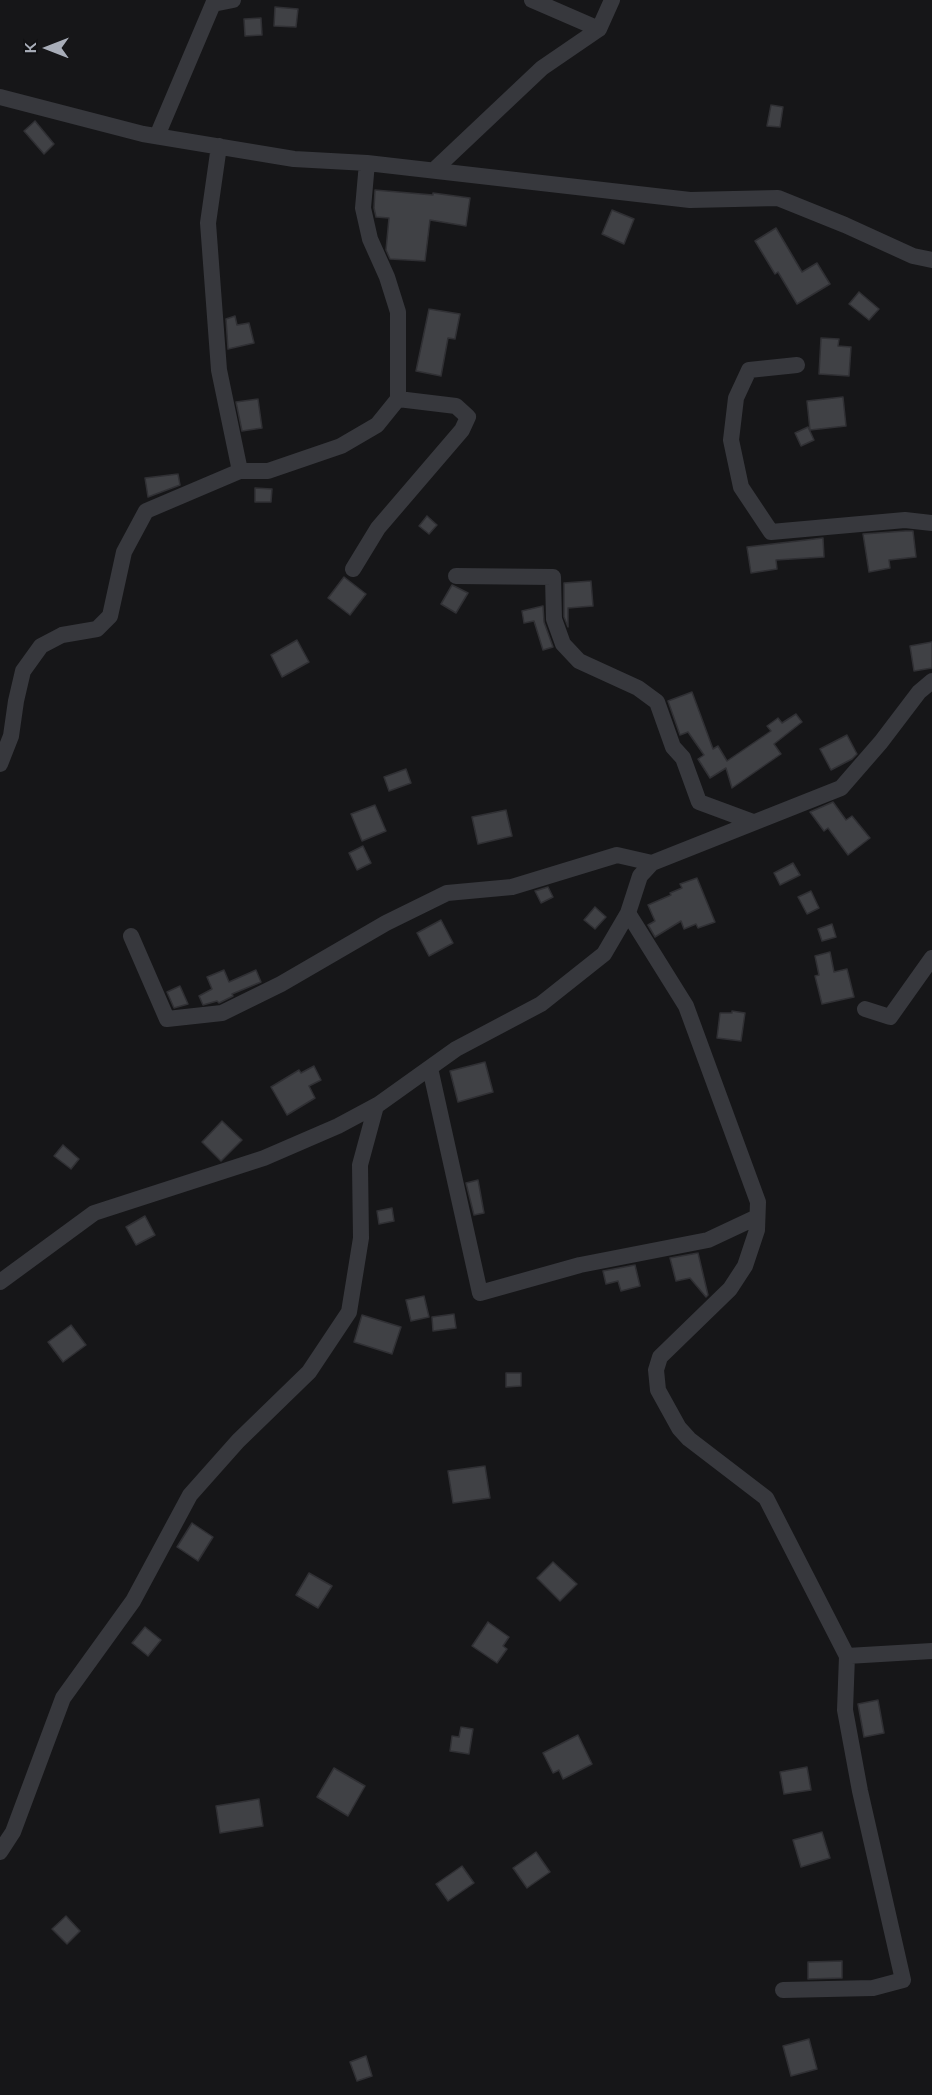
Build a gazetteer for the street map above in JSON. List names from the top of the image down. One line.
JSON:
{"north":"left"}
